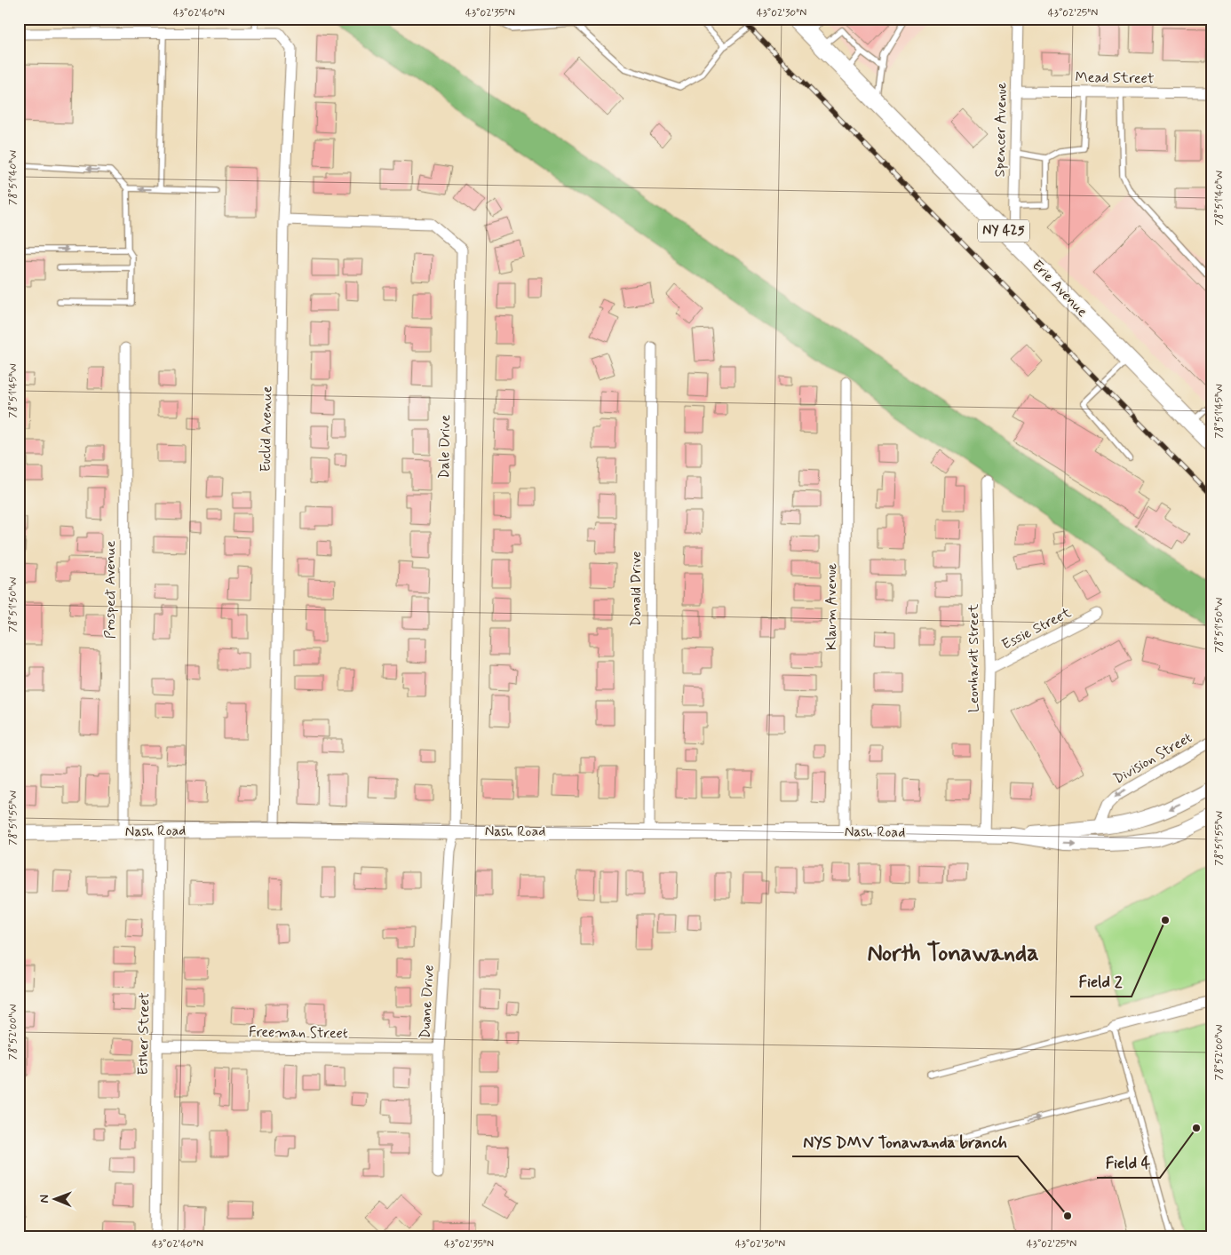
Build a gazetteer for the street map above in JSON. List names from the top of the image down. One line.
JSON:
{"streets":{"main road":["NY 425","Erie Avenue","Nash Road"],"street":["Mead Street","Spencer Avenue","Euclid Avenue","Dale Drive","Donald Drive","Prospect Avenue","Klaum Avenue","Essie Street","Leonhardt Street","Division Street","Duane Drive","Freeman Street","Esther Street"]},"crossings":[["Mead Street","Spencer Avenue"],["Spencer Avenue","Erie Avenue"],["Euclid Avenue","Dale Drive"],["Euclid Avenue","Nash Road"],["Dale Drive","Nash Road"],["Dale Drive","Duane Drive"],["Donald Drive","Nash Road"],["Prospect Avenue","Nash Road"],["Klaum Avenue","Nash Road"],["Essie Street","Leonhardt Street"],["Leonhardt Street","Nash Road"],["Nash Road","Duane Drive"],["Nash Road","Esther Street"],["Duane Drive","Freeman Street"],["Freeman Street","Esther Street"]],"one_way":["Division Street"],"districts":["North Tonawanda"],"places":["Field 2","Field 4","NYS DMV Tonawanda branch"],"north":"left","coordinates":["43°02'40\"N","43°02'35\"N","43°02'30\"N","43°02'25\"N","78°51'40\"W","78°51'45\"W","78°51'50\"W","78°51'55\"W","78°52'00\"W"]}
